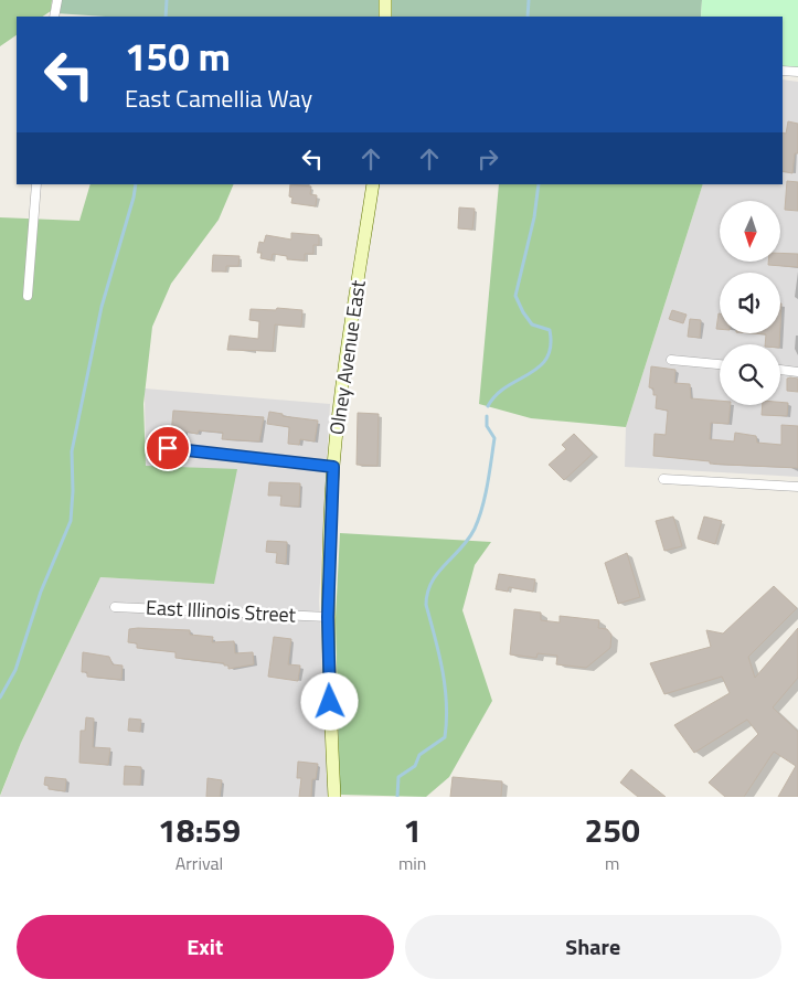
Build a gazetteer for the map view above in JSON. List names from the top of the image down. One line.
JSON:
{"streets":{"main road":["Olney Avenue East"],"street":["East Illinois Street"]},"crossings":[["Olney Avenue East","East Illinois Street"]],"north":"bottom","page":{"turn":["150 m","East Camellia Way"],"eta":["18:59","Arrival","1","min","250","m"],"buttons":["Exit","Share"]}}
